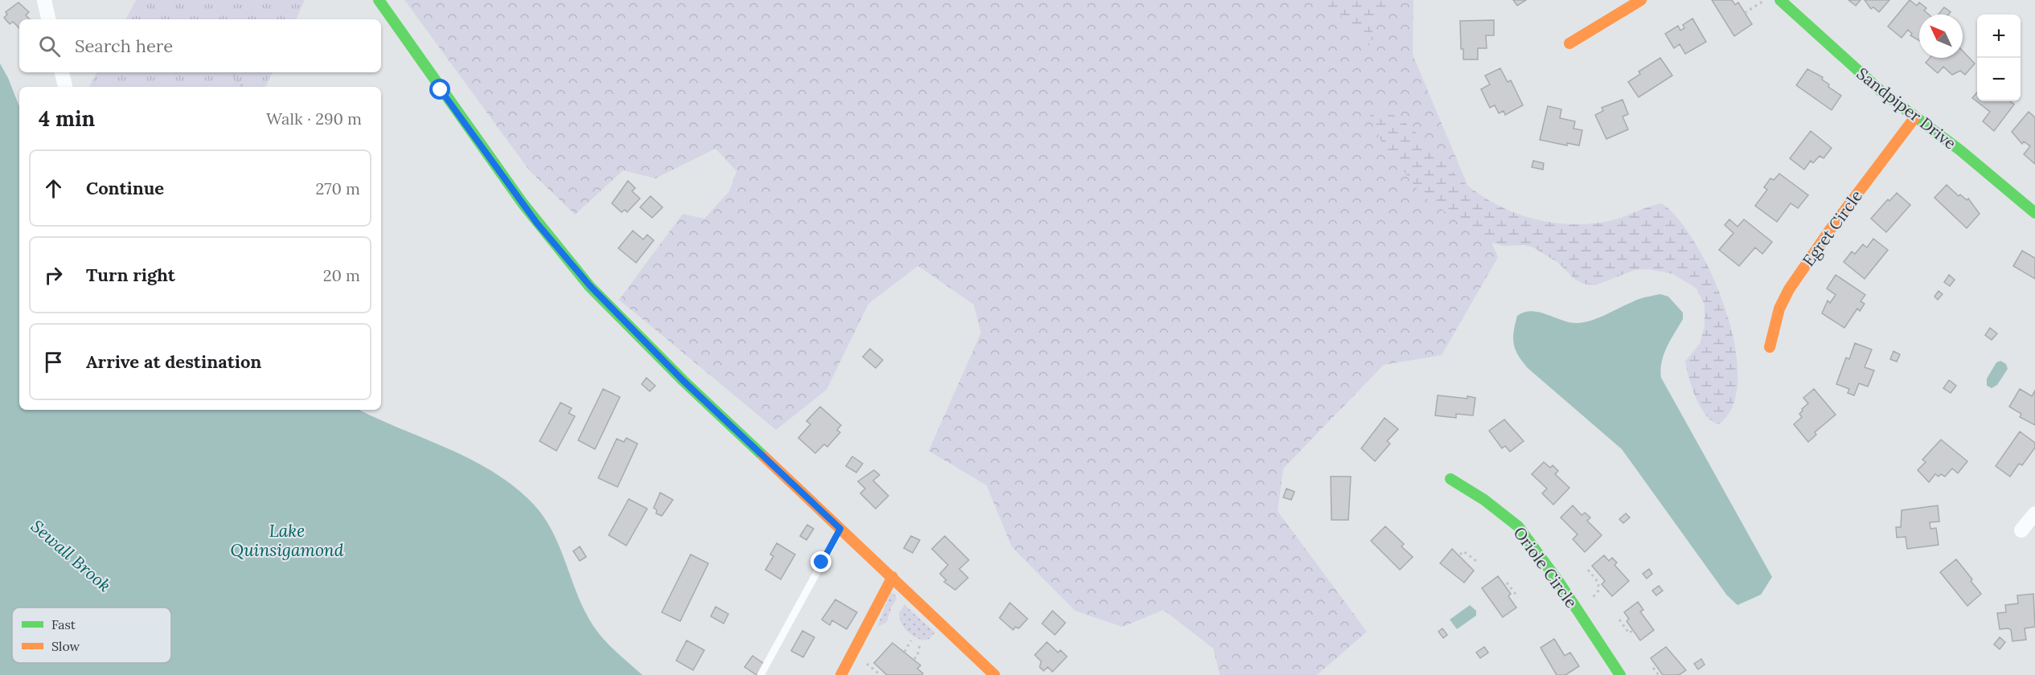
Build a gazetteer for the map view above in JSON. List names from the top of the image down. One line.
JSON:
{"streets":{"street":["Sandpiper Drive","Egret Circle","Oriole Circle"]},"crossings":[["Sandpiper Drive","Egret Circle"]],"water":["Lake Quinsigamond","Sewall Brook"],"legend":["Fast","Slow"],"north":"top left","page":{"map_buttons":["+","−"],"search":"Search here","heading":["4 min","Walk · 290 m"],"list":[["Continue","270 m"],["Turn right","20 m"],"Arrive at destination"]}}
